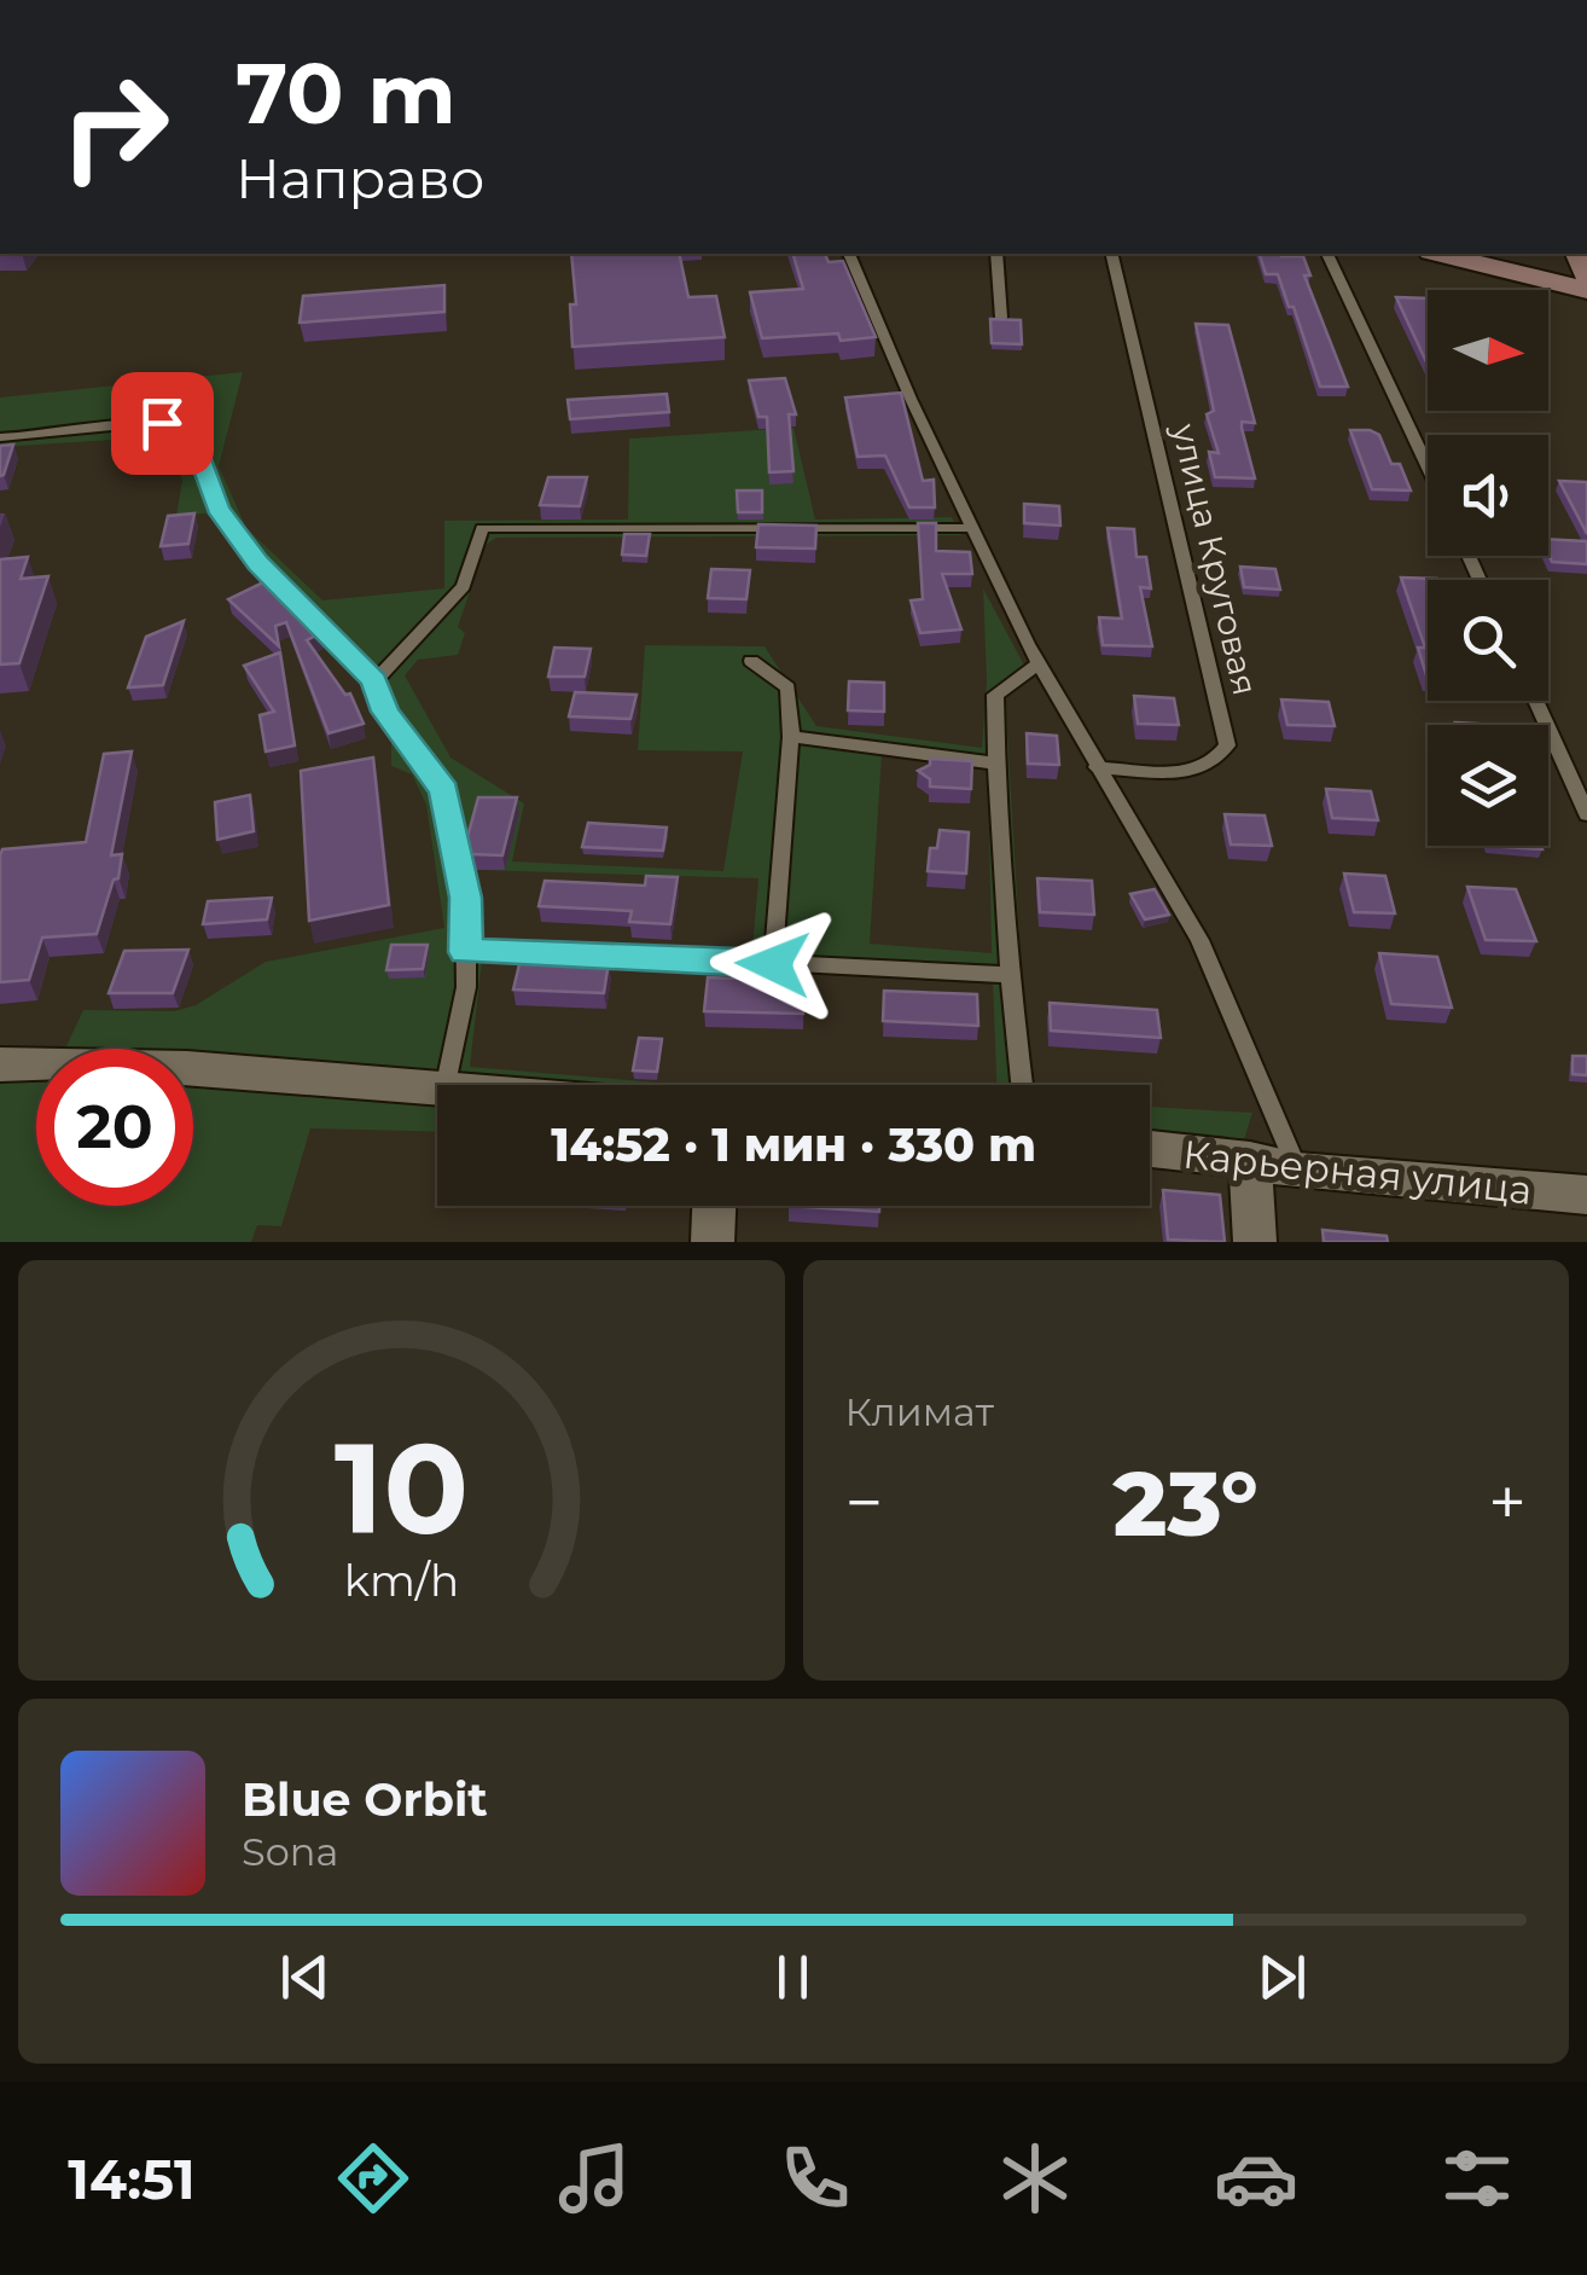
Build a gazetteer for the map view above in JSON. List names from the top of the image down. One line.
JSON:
{"streets":{"street":["Карьерная улица"],"lane":["улица Круговая"]},"north":"right","page":{"turn":["70 m","Направо"],"limit":"20","trip":"14:52 · 1 мин · 330 m","tile":"Климат","heat":["−","23°","+"],"song":["Blue Orbit","Sona"],"tabs":"14:51","gauge":["10","km/h"]}}
